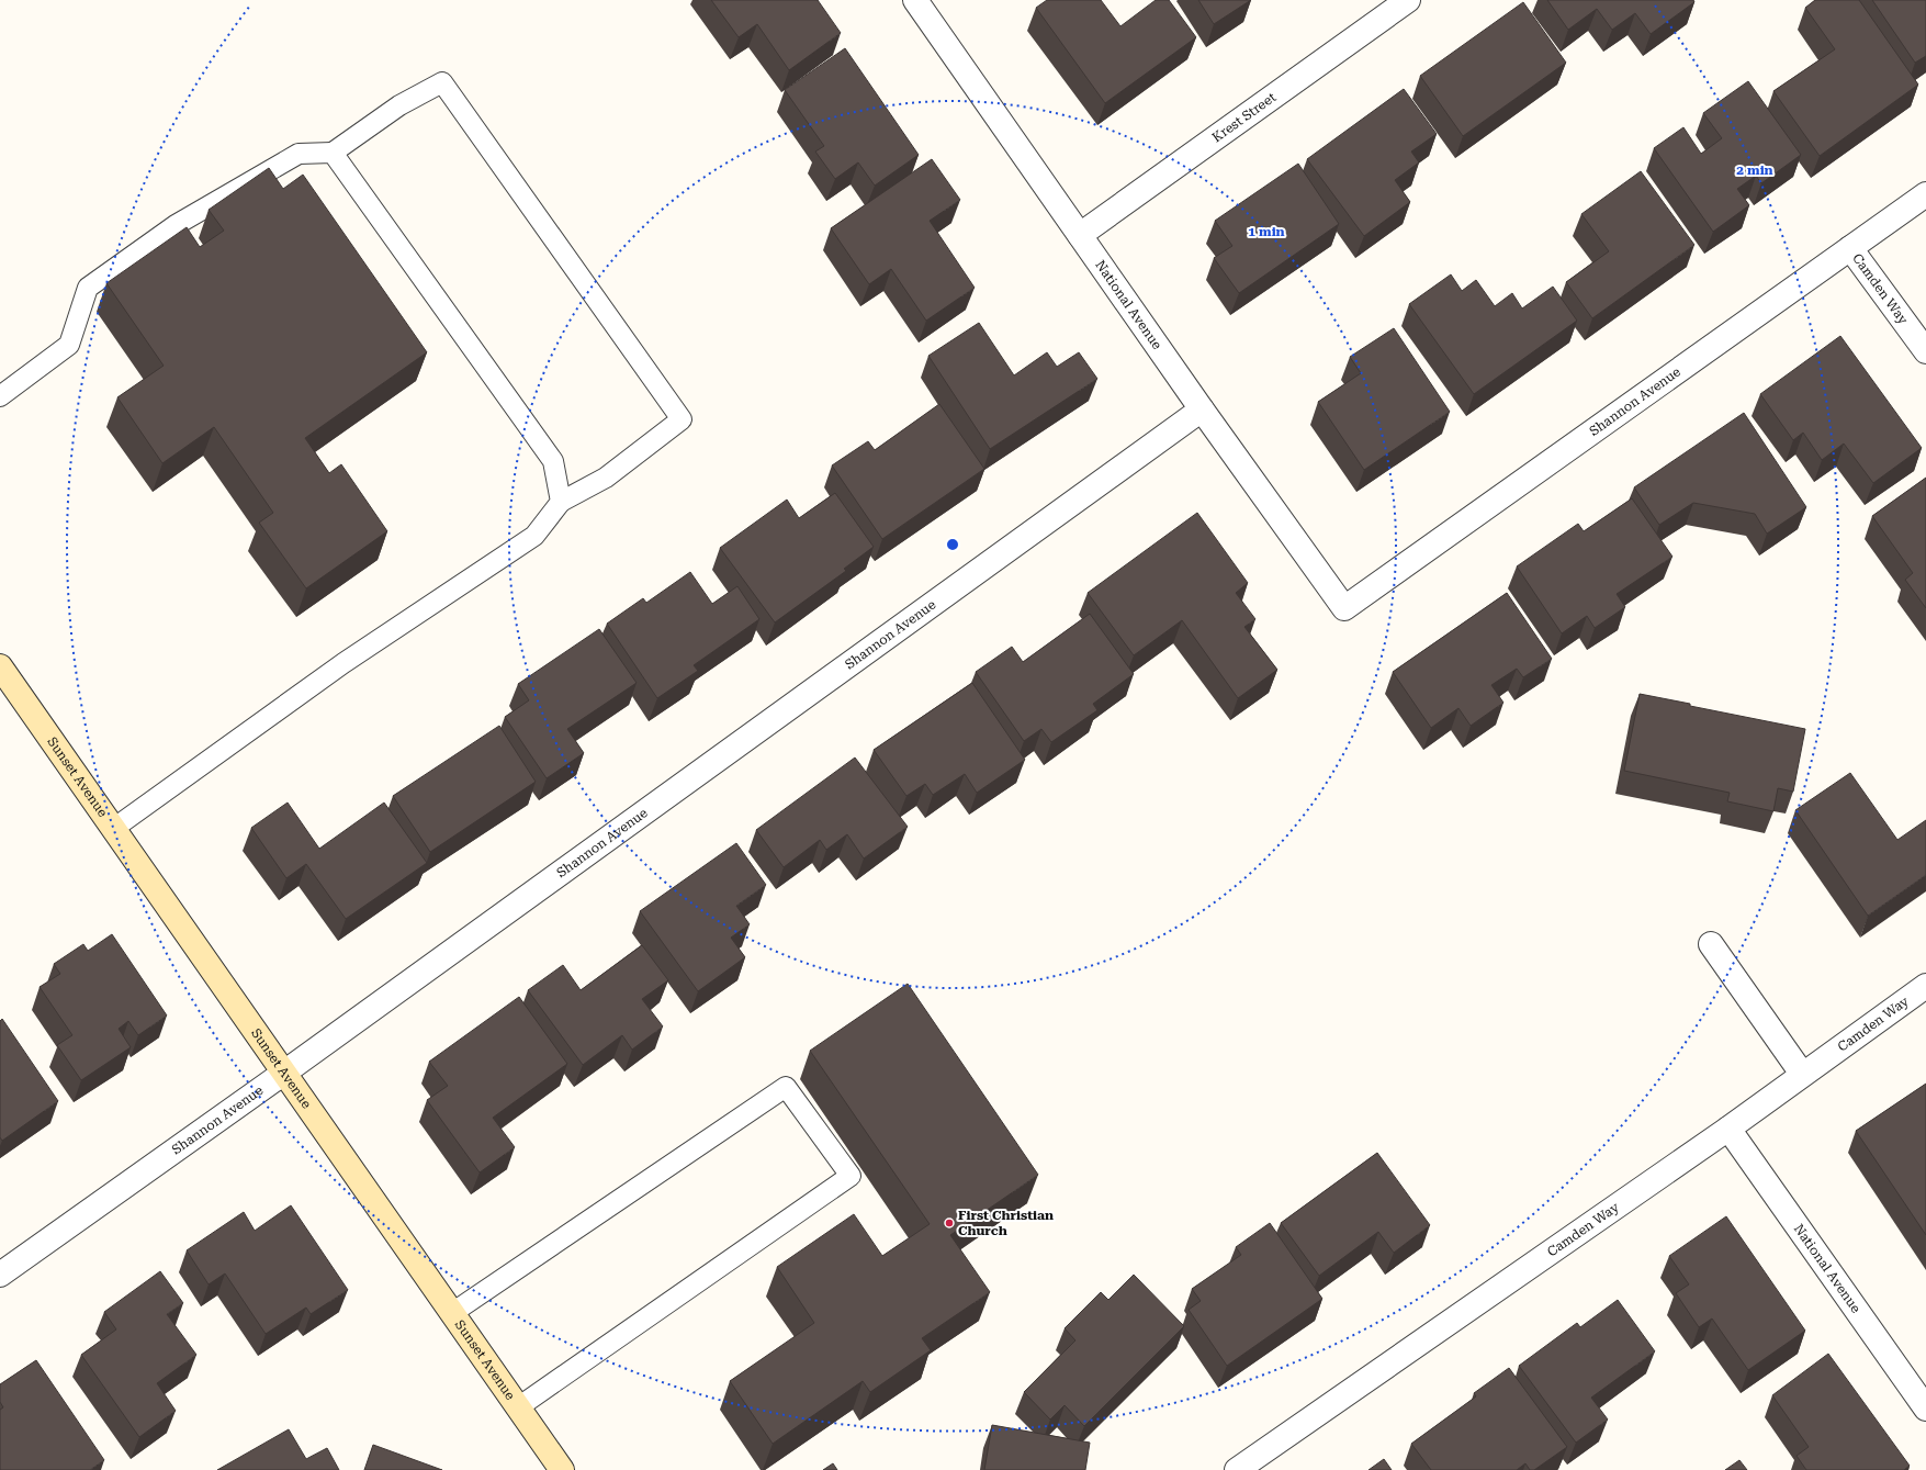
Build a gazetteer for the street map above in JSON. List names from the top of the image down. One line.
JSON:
{"streets":{"main road":["Sunset Avenue"],"street":["Krest Street","Camden Way","National Avenue","Shannon Avenue"]},"crossings":[["Krest Street","National Avenue"],["Camden Way","National Avenue"],["Camden Way","Shannon Avenue"],["National Avenue","Shannon Avenue"],["Shannon Avenue","Sunset Avenue"]],"places":["First Christian Church"],"rings":["2 min","1 min"]}
